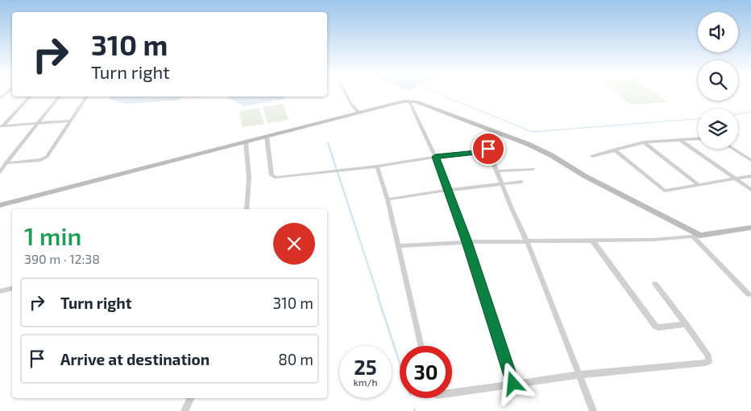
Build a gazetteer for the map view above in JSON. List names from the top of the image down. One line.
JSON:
{"page":{"turn":["310 m","Turn right"],"heading":["1 min","390 m · 12:38"],"list":[{"name":"Turn right","value":"310 m"},{"name":"Arrive at destination","value":"80 m"}],"speed":"25 km/h","limit":"30"}}
